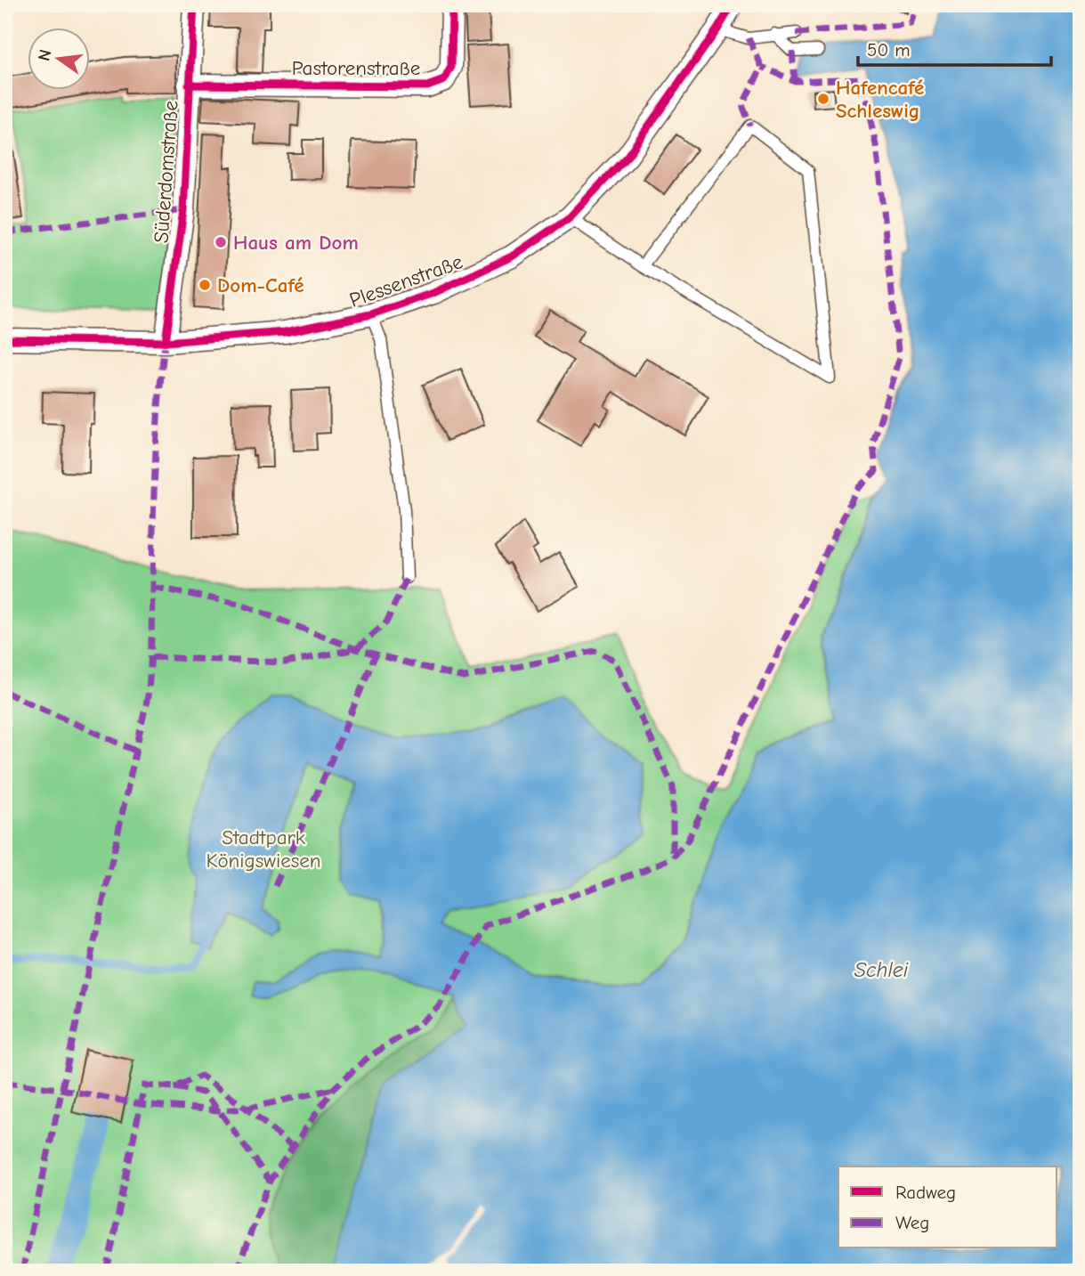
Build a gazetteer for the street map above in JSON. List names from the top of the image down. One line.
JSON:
{"streets":{"street":["Pastorenstraße","Süderdomstraße","Plessenstraße"]},"crossings":[["Pastorenstraße","Süderdomstraße"],["Süderdomstraße","Plessenstraße"]],"water":["Schlei"],"parks":["Stadtpark Königswiesen"],"places":["Hafencafé Schleswig","Haus am Dom","Dom-Café"],"legend":["Radweg","Weg"],"scale_bar":"50 m","north":"left"}
